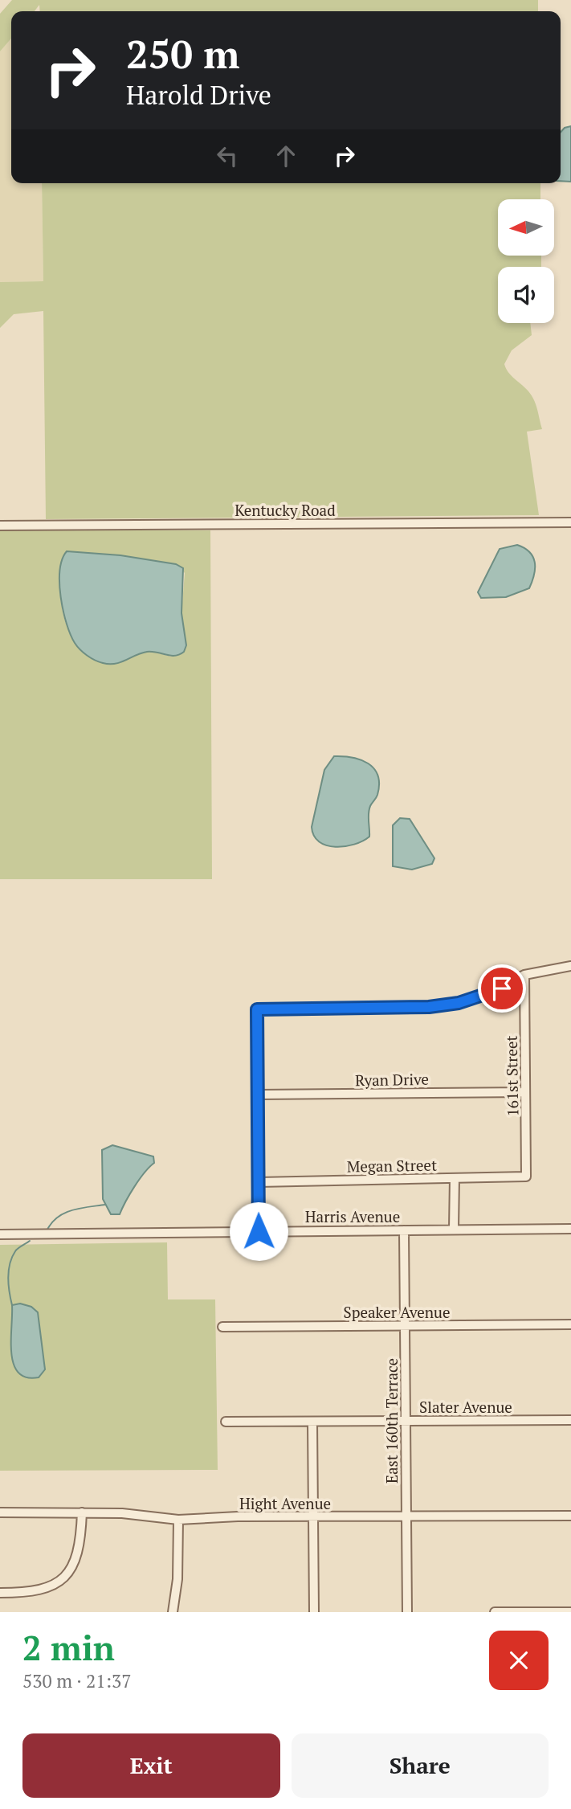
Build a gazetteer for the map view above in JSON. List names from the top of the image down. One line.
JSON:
{"streets":{"street":["Kentucky Road","161st Street","Ryan Drive","Megan Street","Harris Avenue","Speaker Avenue","Slater Avenue","East 160th Terrace","Hight Avenue"]},"crossings":[["161st Street","Ryan Drive"],["161st Street","Megan Street"],["Harris Avenue","East 160th Terrace"],["Speaker Avenue","East 160th Terrace"],["Slater Avenue","East 160th Terrace"],["East 160th Terrace","Hight Avenue"]],"north":"left","page":{"turn":["250 m","Harold Drive"],"heading":["2 min","530 m · 21:37"],"buttons":["Exit","Share"]}}
